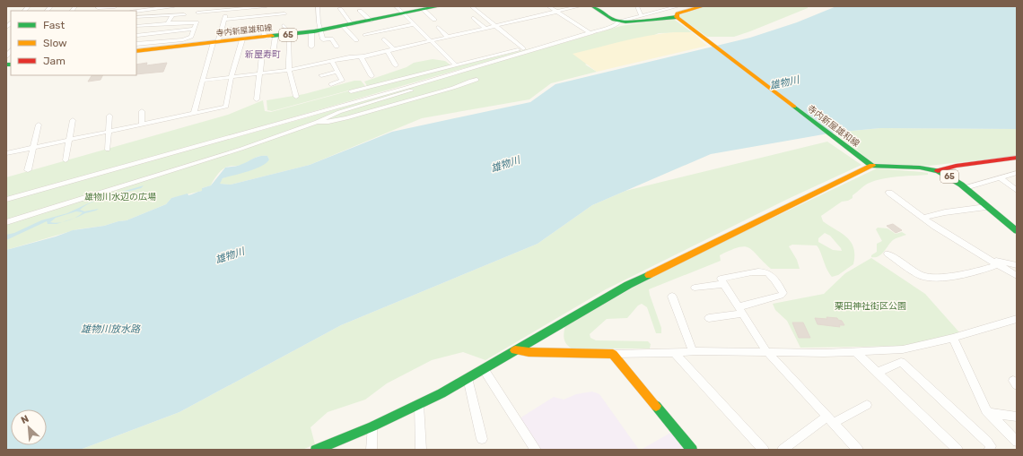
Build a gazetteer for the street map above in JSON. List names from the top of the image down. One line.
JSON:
{"streets":{"main road":["寺内新屋雄和線","65"]},"crossings":[["寺内新屋雄和線","65"]],"districts":["新屋寿町"],"water":["雄物川","雄物川放水路"],"parks":["雄物川水辺の広場","栗田神社街区公園"],"legend":["Fast","Slow","Jam"],"north":"top left"}
